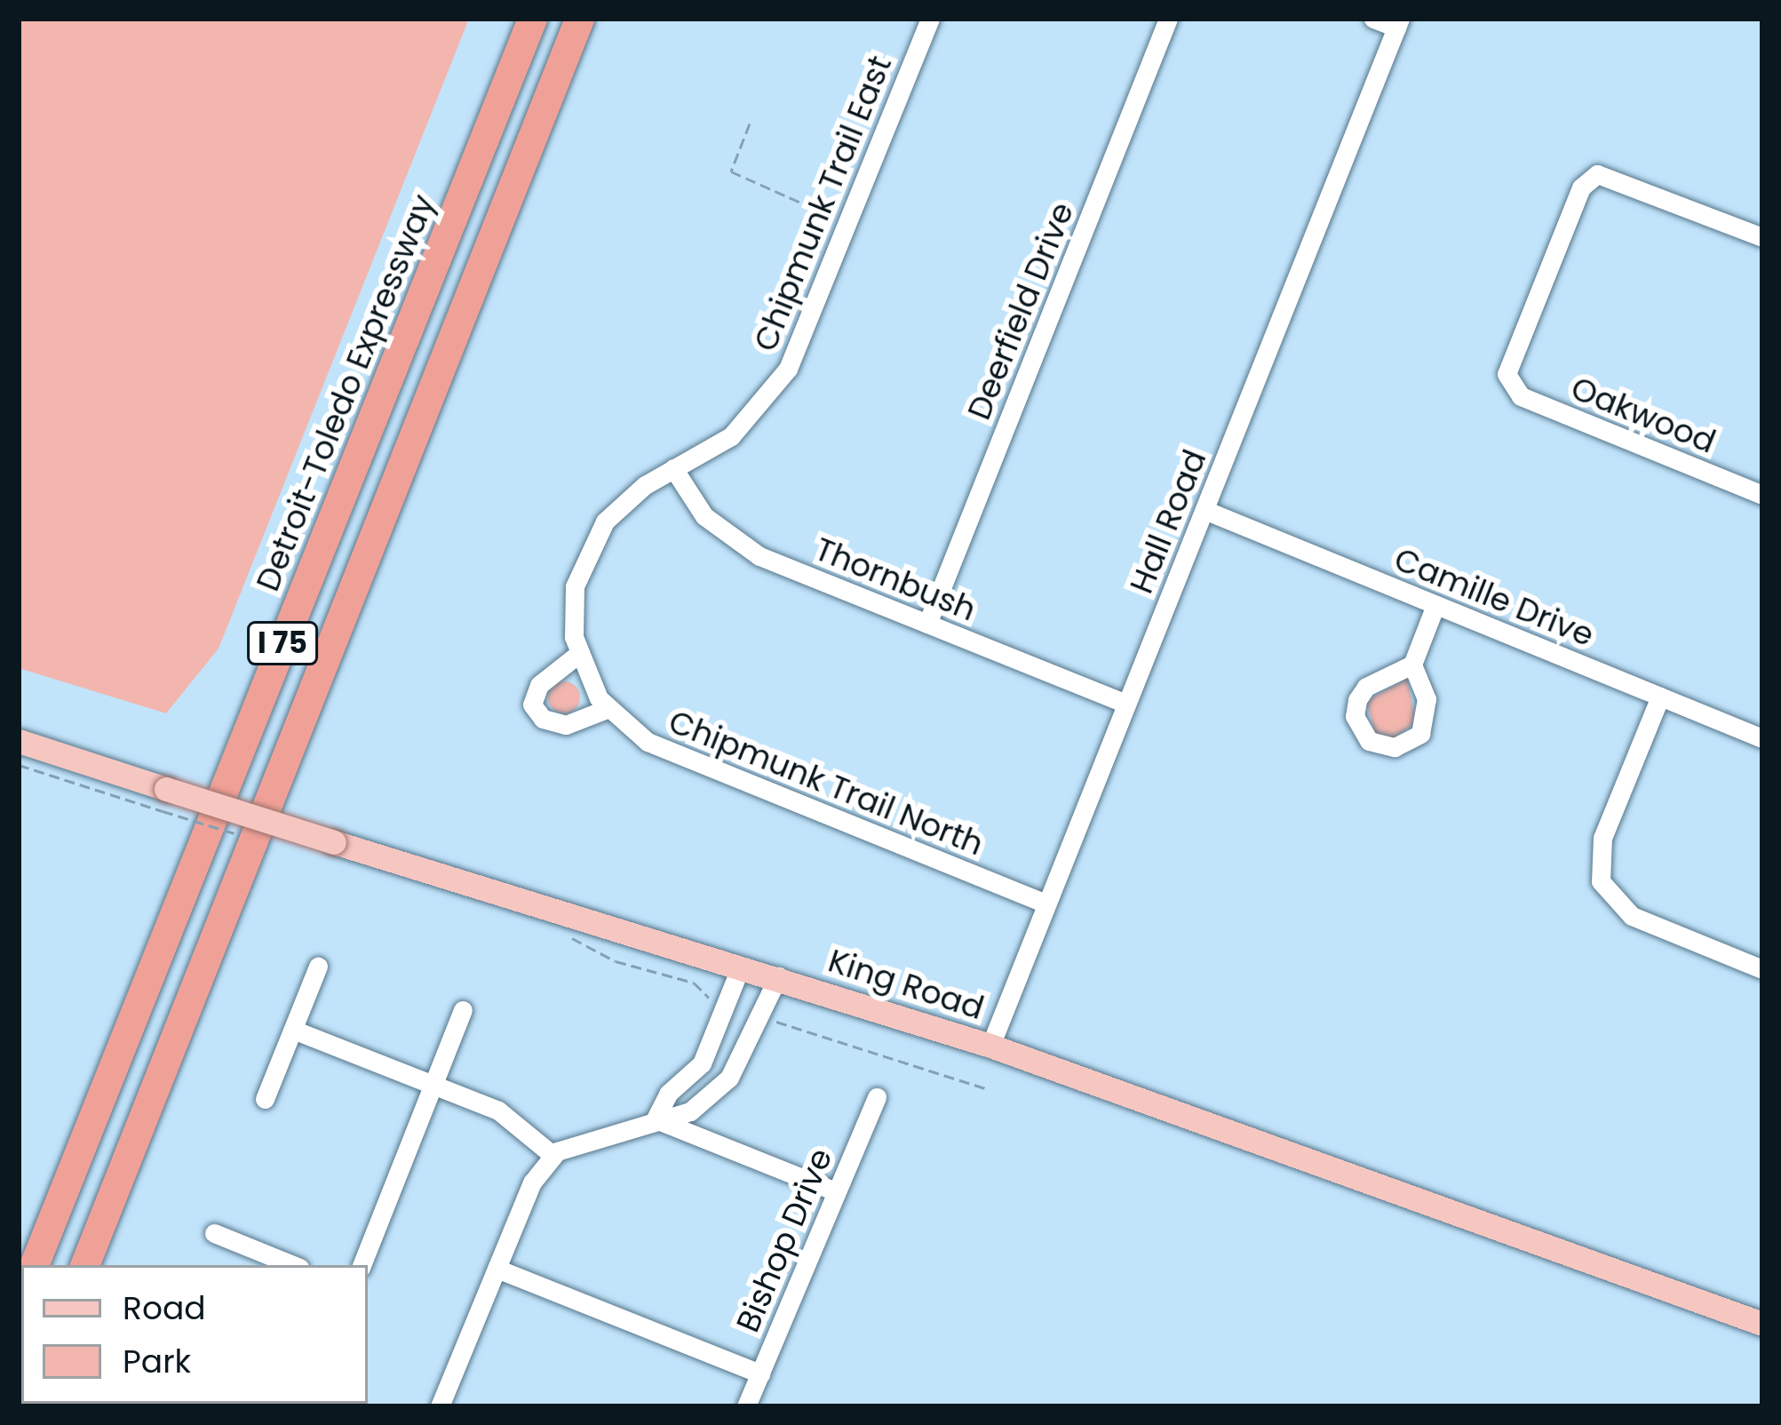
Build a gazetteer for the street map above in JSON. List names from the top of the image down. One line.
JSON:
{"streets":{"highway":["Detroit-Toledo Expressway","I 75"],"main road":["King Road"],"street":["Chipmunk Trail East","Deerfield Drive","Oakwood","Hall Road","Thornbush","Camille Drive","Chipmunk Trail North","Bishop Drive"]},"crossings":[["Chipmunk Trail East","Thornbush"],["Chipmunk Trail East","Chipmunk Trail North"],["Deerfield Drive","Thornbush"],["Hall Road","Thornbush"],["Hall Road","Camille Drive"],["Hall Road","Chipmunk Trail North"],["Hall Road","King Road"]],"legend":["Road","Park"]}
